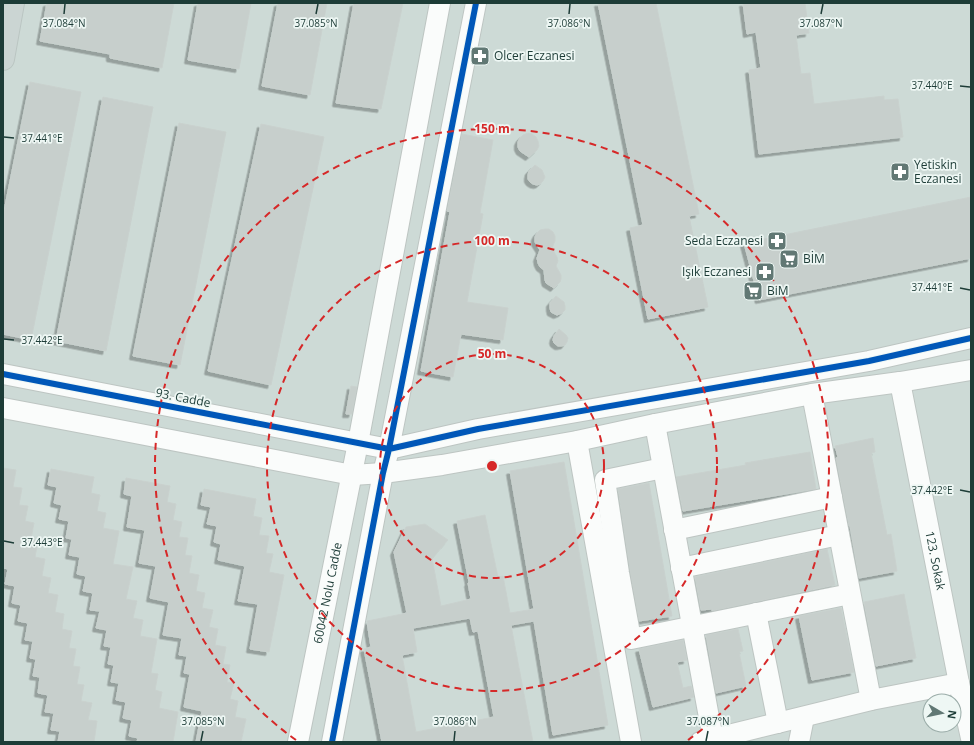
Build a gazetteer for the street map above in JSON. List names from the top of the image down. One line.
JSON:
{"streets":{"street":["93. Cadde","123. Sokak","60042 Nolu Cadde"]},"crossings":[["93. Cadde","60042 Nolu Cadde"]],"places":{"pharmacy":["Olcer Eczanesi","Yetiskin Eczanesi","Seda Eczanesi","Işık Eczanesi"],"supermarket":["BİM","BiM"]},"north":"right","coordinates":["37.084°N","37.085°N","37.086°N","37.087°N","37.440°E","37.441°E","37.442°E","37.443°E"],"rings":["150 m","100 m","50 m"]}
